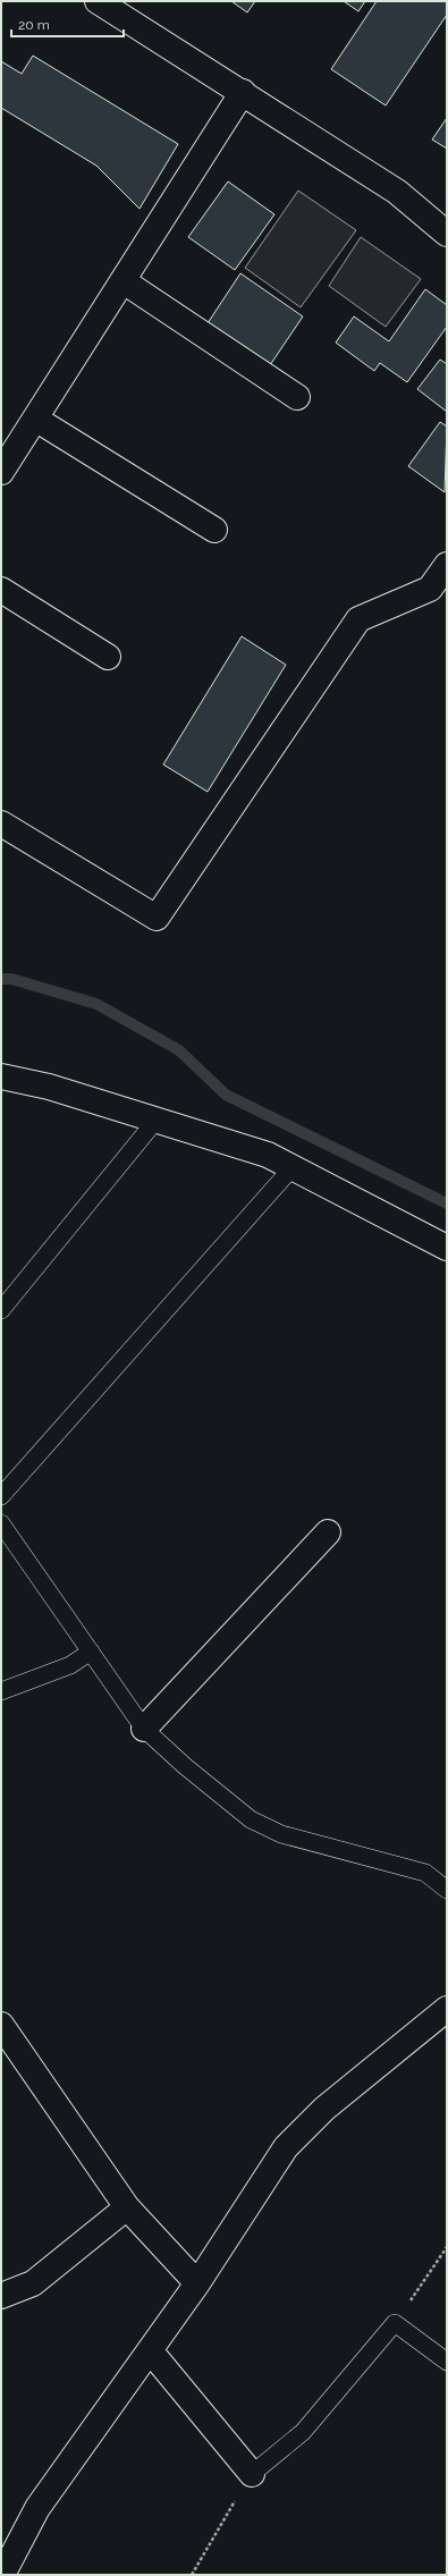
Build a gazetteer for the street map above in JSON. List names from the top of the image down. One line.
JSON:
{"scale_bar":"20 m"}
